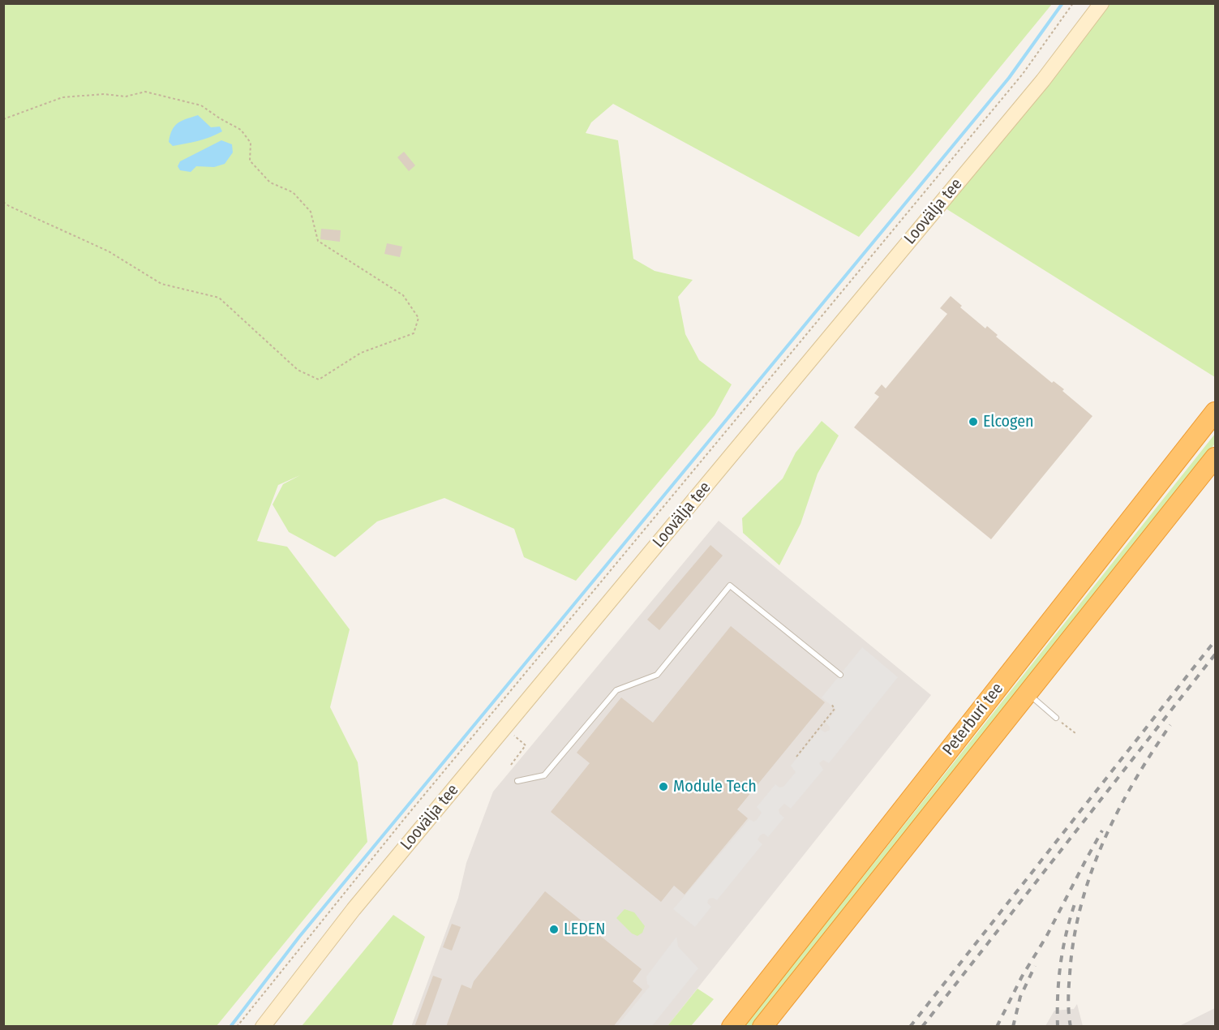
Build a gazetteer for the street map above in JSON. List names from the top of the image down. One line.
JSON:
{"streets":{"highway":["Peterburi tee"],"street":["Loovälja tee"]},"places":["Elcogen","Module Tech","LEDEN"]}
